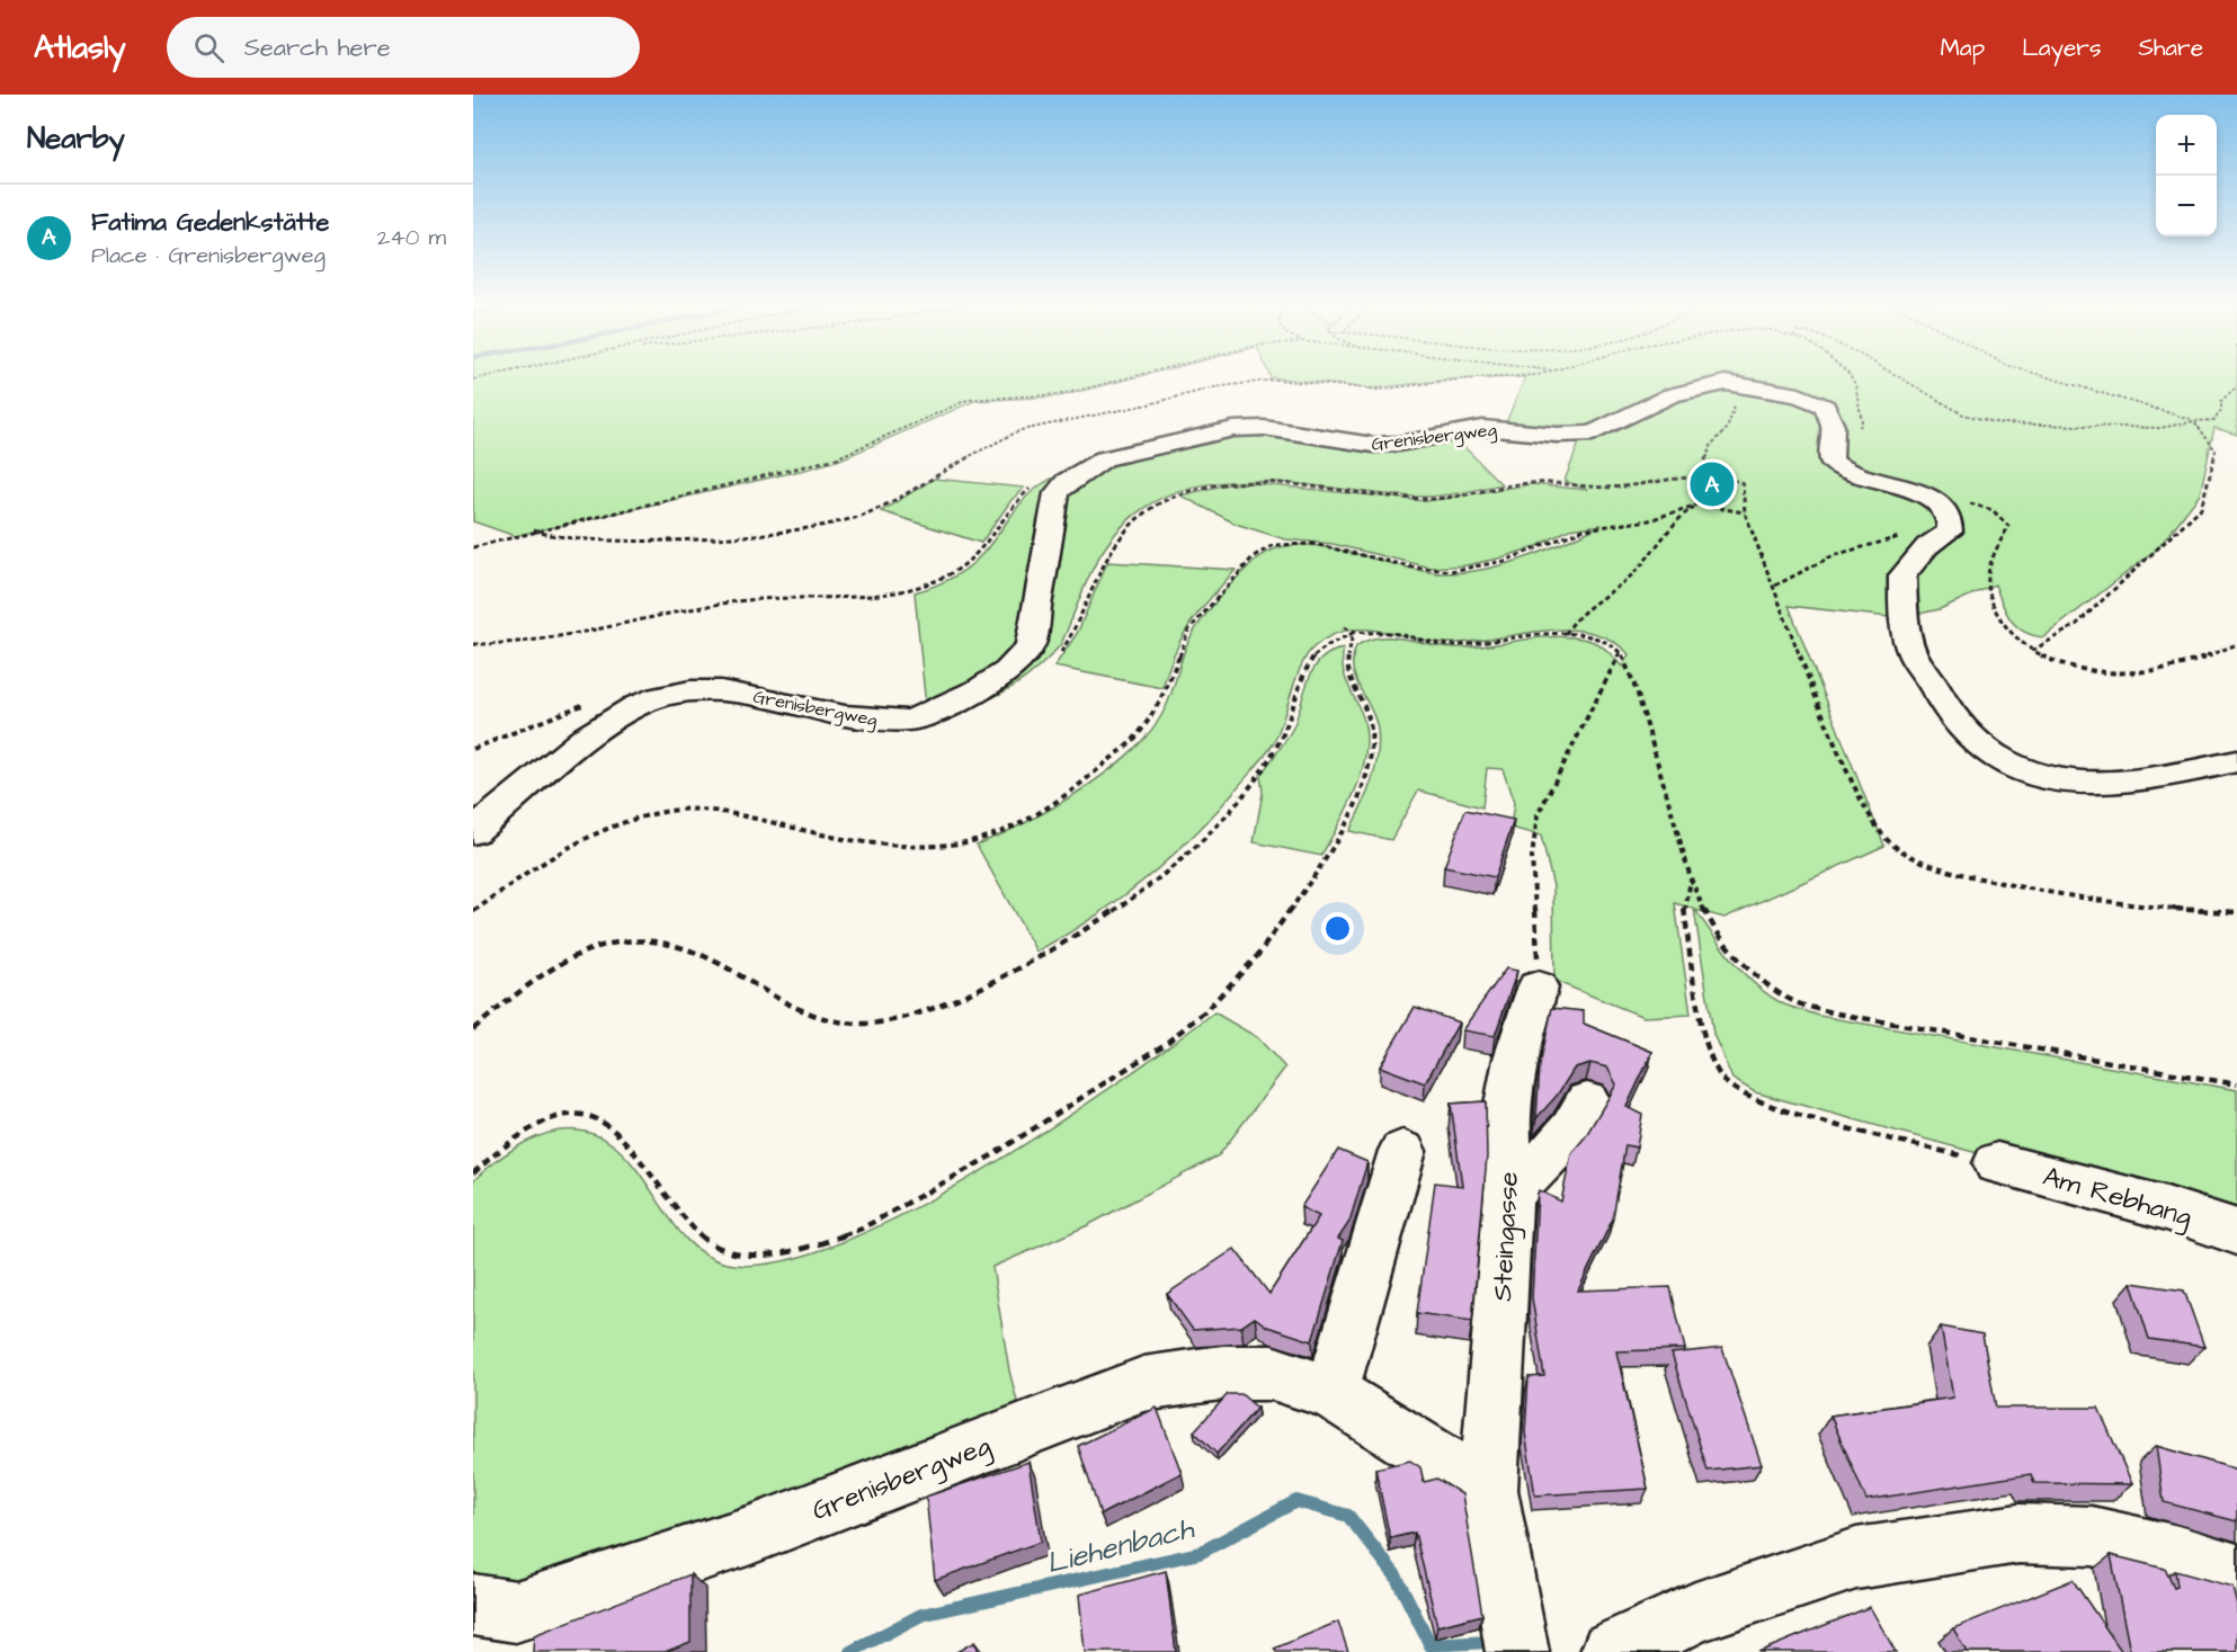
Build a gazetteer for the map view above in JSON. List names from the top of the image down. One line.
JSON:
{"streets":{"street":["Grenisbergweg","Am Rebhang","Steingasse"]},"crossings":[["Grenisbergweg","Steingasse"]],"water":["Liehenbach"],"page":{"header":"Atlasly","search":"Search here","nav":["Map","Layers","Share"],"heading":"Nearby","map_buttons":["+","−"],"list":[{"mark":"A","name":"Fatima Gedenkstätte","note":"Place · Grenisbergweg","value":"240 m"}],"pins":"A"}}
